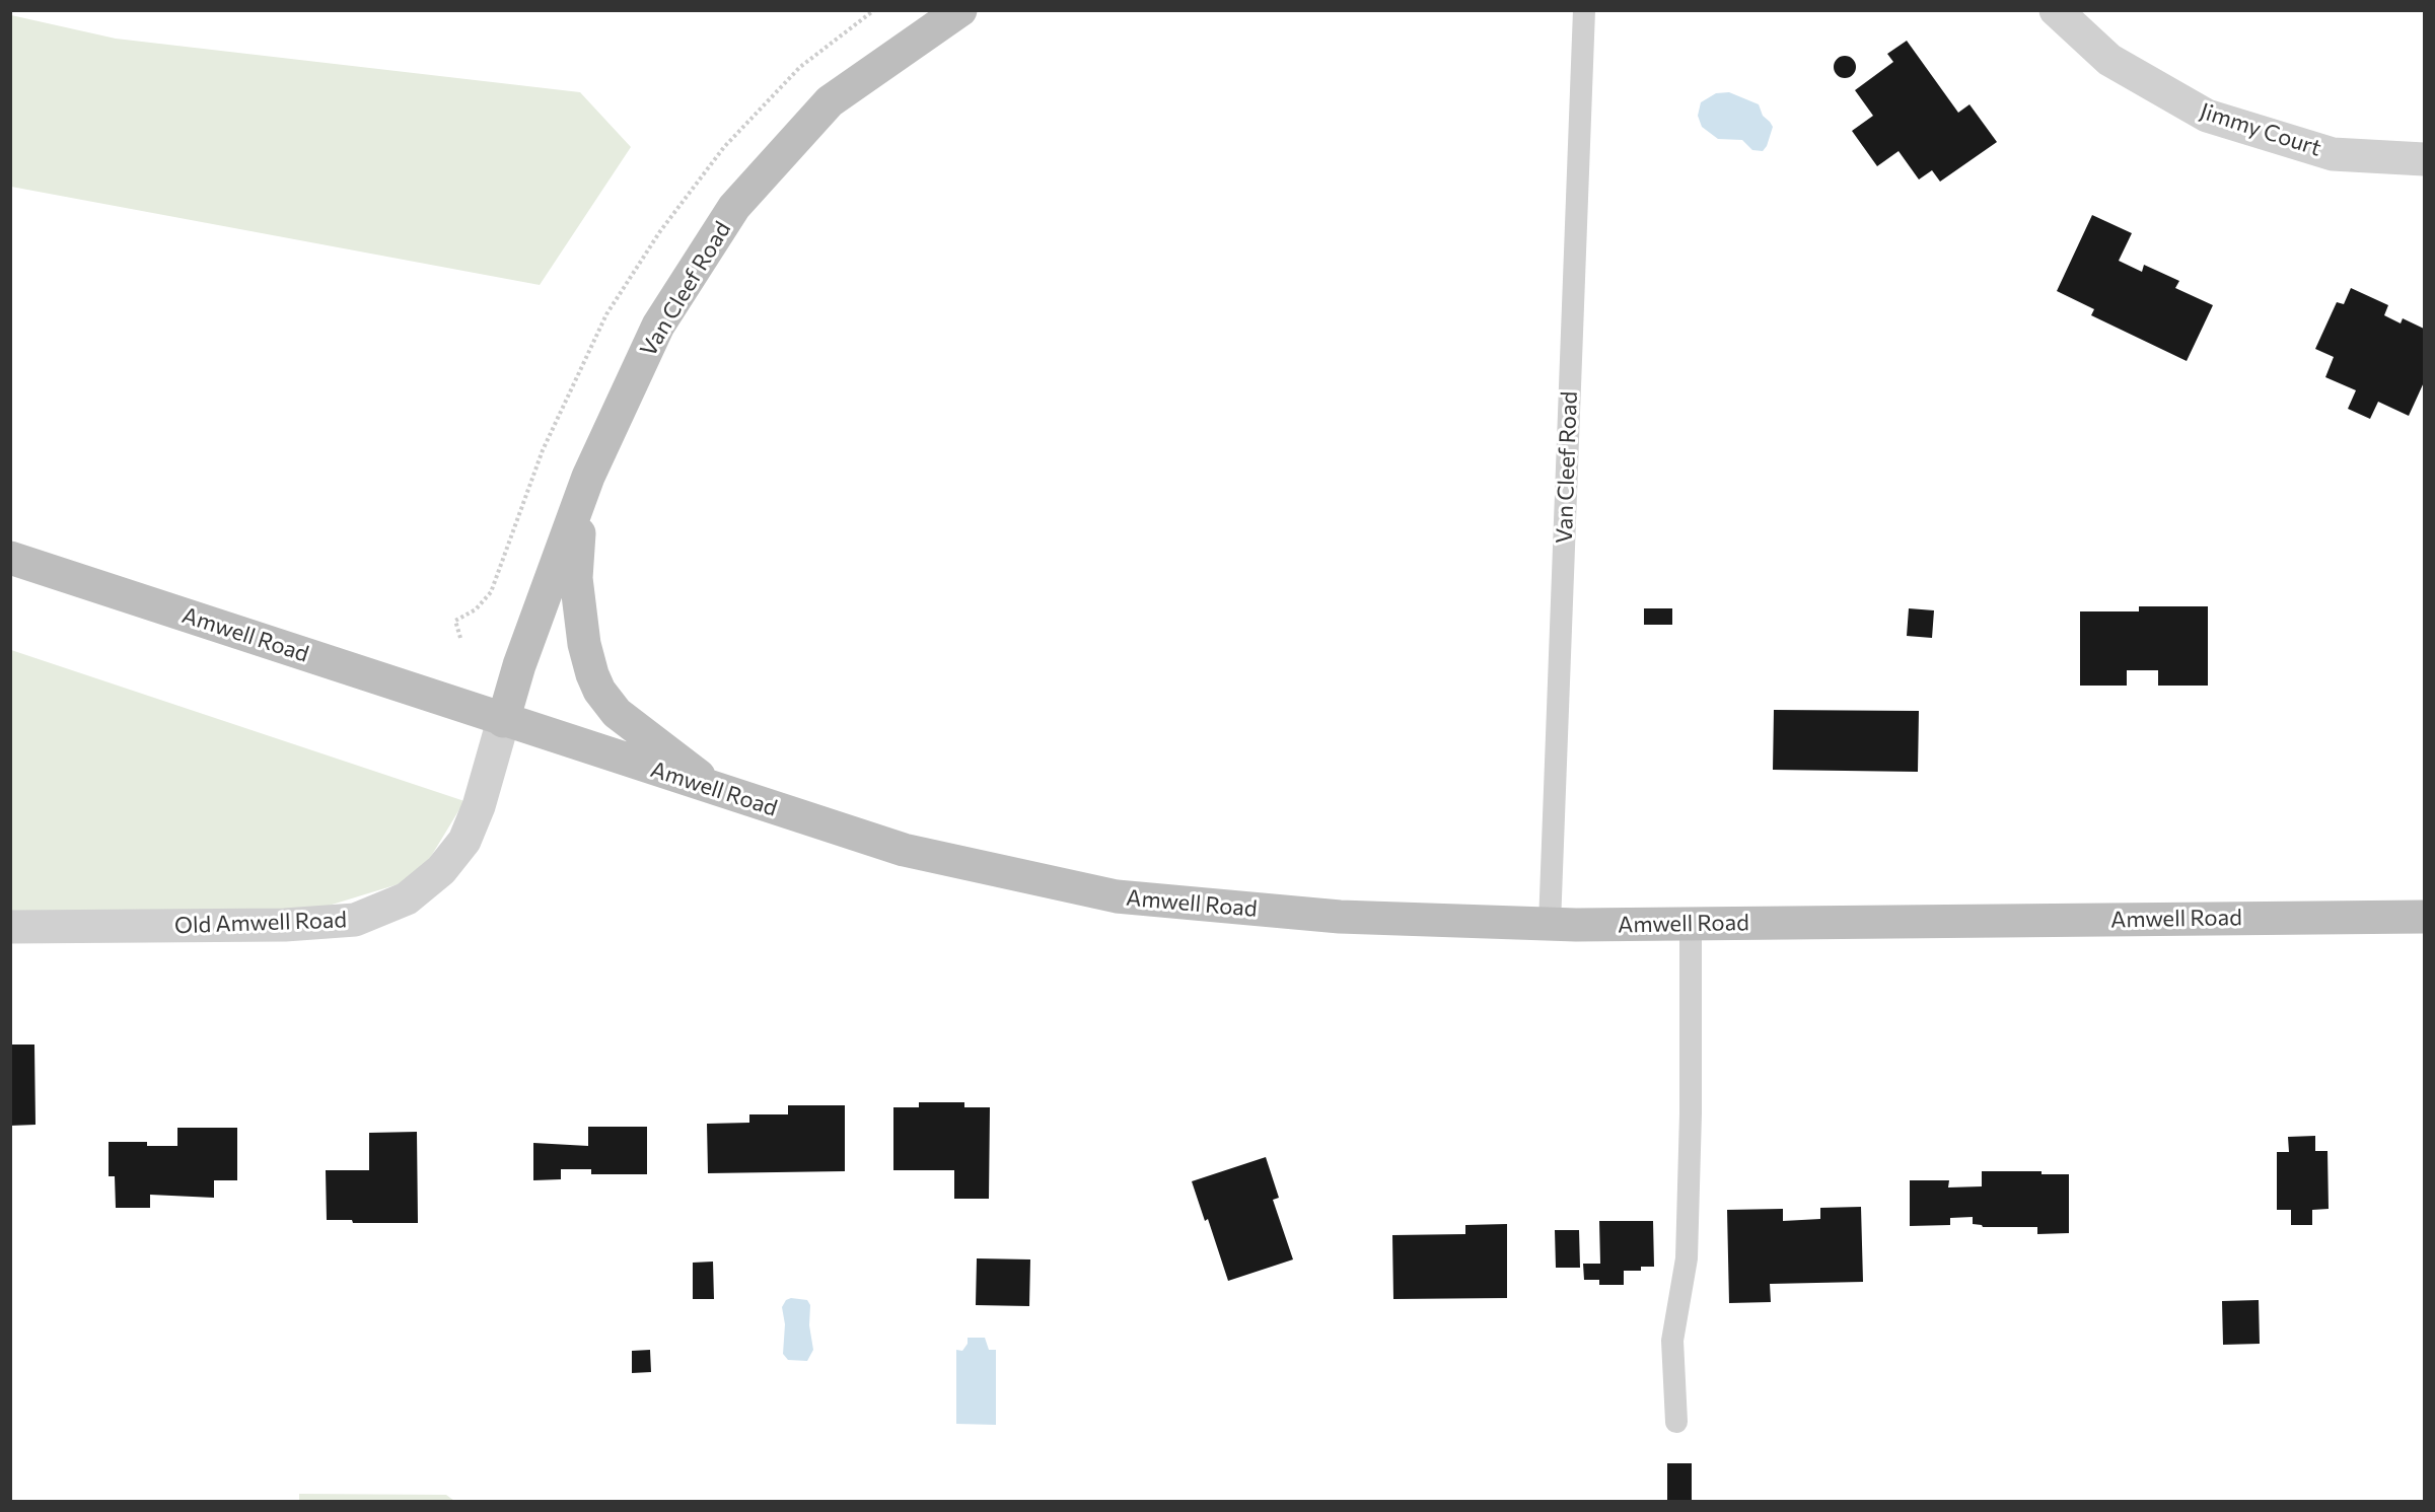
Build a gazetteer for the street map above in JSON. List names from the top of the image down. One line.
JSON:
{"streets":{"main road":["Van Cleef Road","Amwell Road"],"street":["Jimmy Court","Old Amwell Road"]},"crossings":[["Van Cleef Road","Amwell Road"],["Van Cleef Road","Old Amwell Road"],["Amwell Road","Old Amwell Road"]]}
